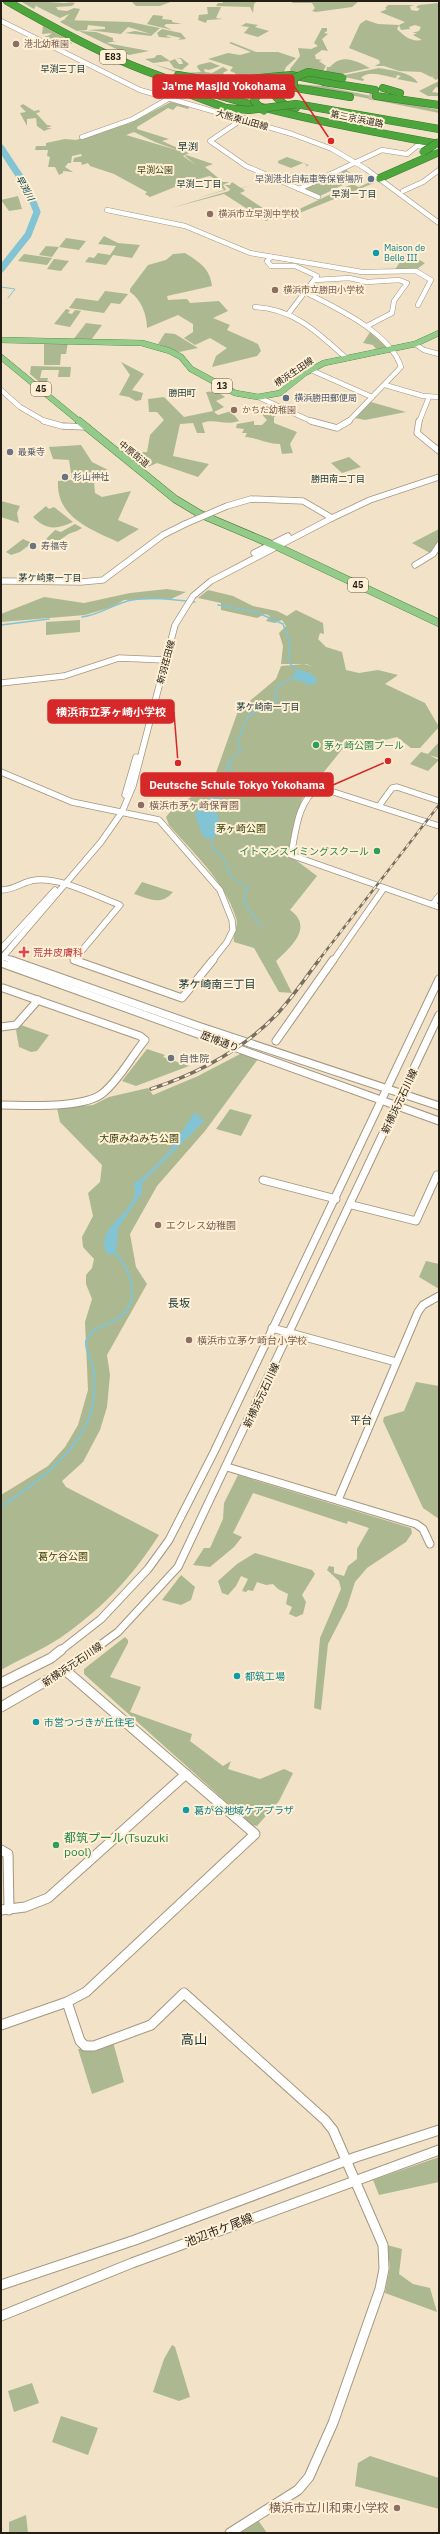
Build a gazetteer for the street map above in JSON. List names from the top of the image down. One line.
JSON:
{"streets":{"highway":["E83","第三京浜道路"],"main road":["横浜生田線","13","45","中原街道"],"street":["大熊東山田線","新羽荏田線","歴博通り","新横浜元石川線","池辺市ケ尾線"]},"crossings":[["中原街道","新羽荏田線"],["新羽荏田線","歴博通り"],["歴博通り","新横浜元石川線"]],"districts":["早渕三丁目","早渕","早渕二丁目","早渕一丁目","勝田町","勝田南二丁目","茅ケ崎東一丁目","茅ケ崎南一丁目","茅ケ崎南三丁目","長坂","平台","高山"],"water":["早渕川"],"parks":["早渕公園","茅ヶ崎公園","大原みねみち公園","葛ケ谷公園"],"places":{"other":["港北幼稚園","Ja'me Masjid Yokohama","早渕港北自転車等保管場所","横浜市立早渕中学校","Maison de Belle III","横浜市立勝田小学校","横浜勝田郵便局","かちだ幼稚園","最乗寺","杉山神社","寿福寺","茅ヶ崎公園プール","Deutsche Schule Tokyo Yokohama","横浜市立茅ヶ崎小学校","横浜市茅ヶ崎保育園","イトマンスイミングスクール","自性院","エクレス幼稚園","横浜市立茅ケ崎台小学校","都筑工場","市営つづきが丘住宅","葛が谷地域ケアプラザ","都筑プール(Tsuzuki pool)","横浜市立川和東小学校"],"health":["荒井皮膚科"]}}
